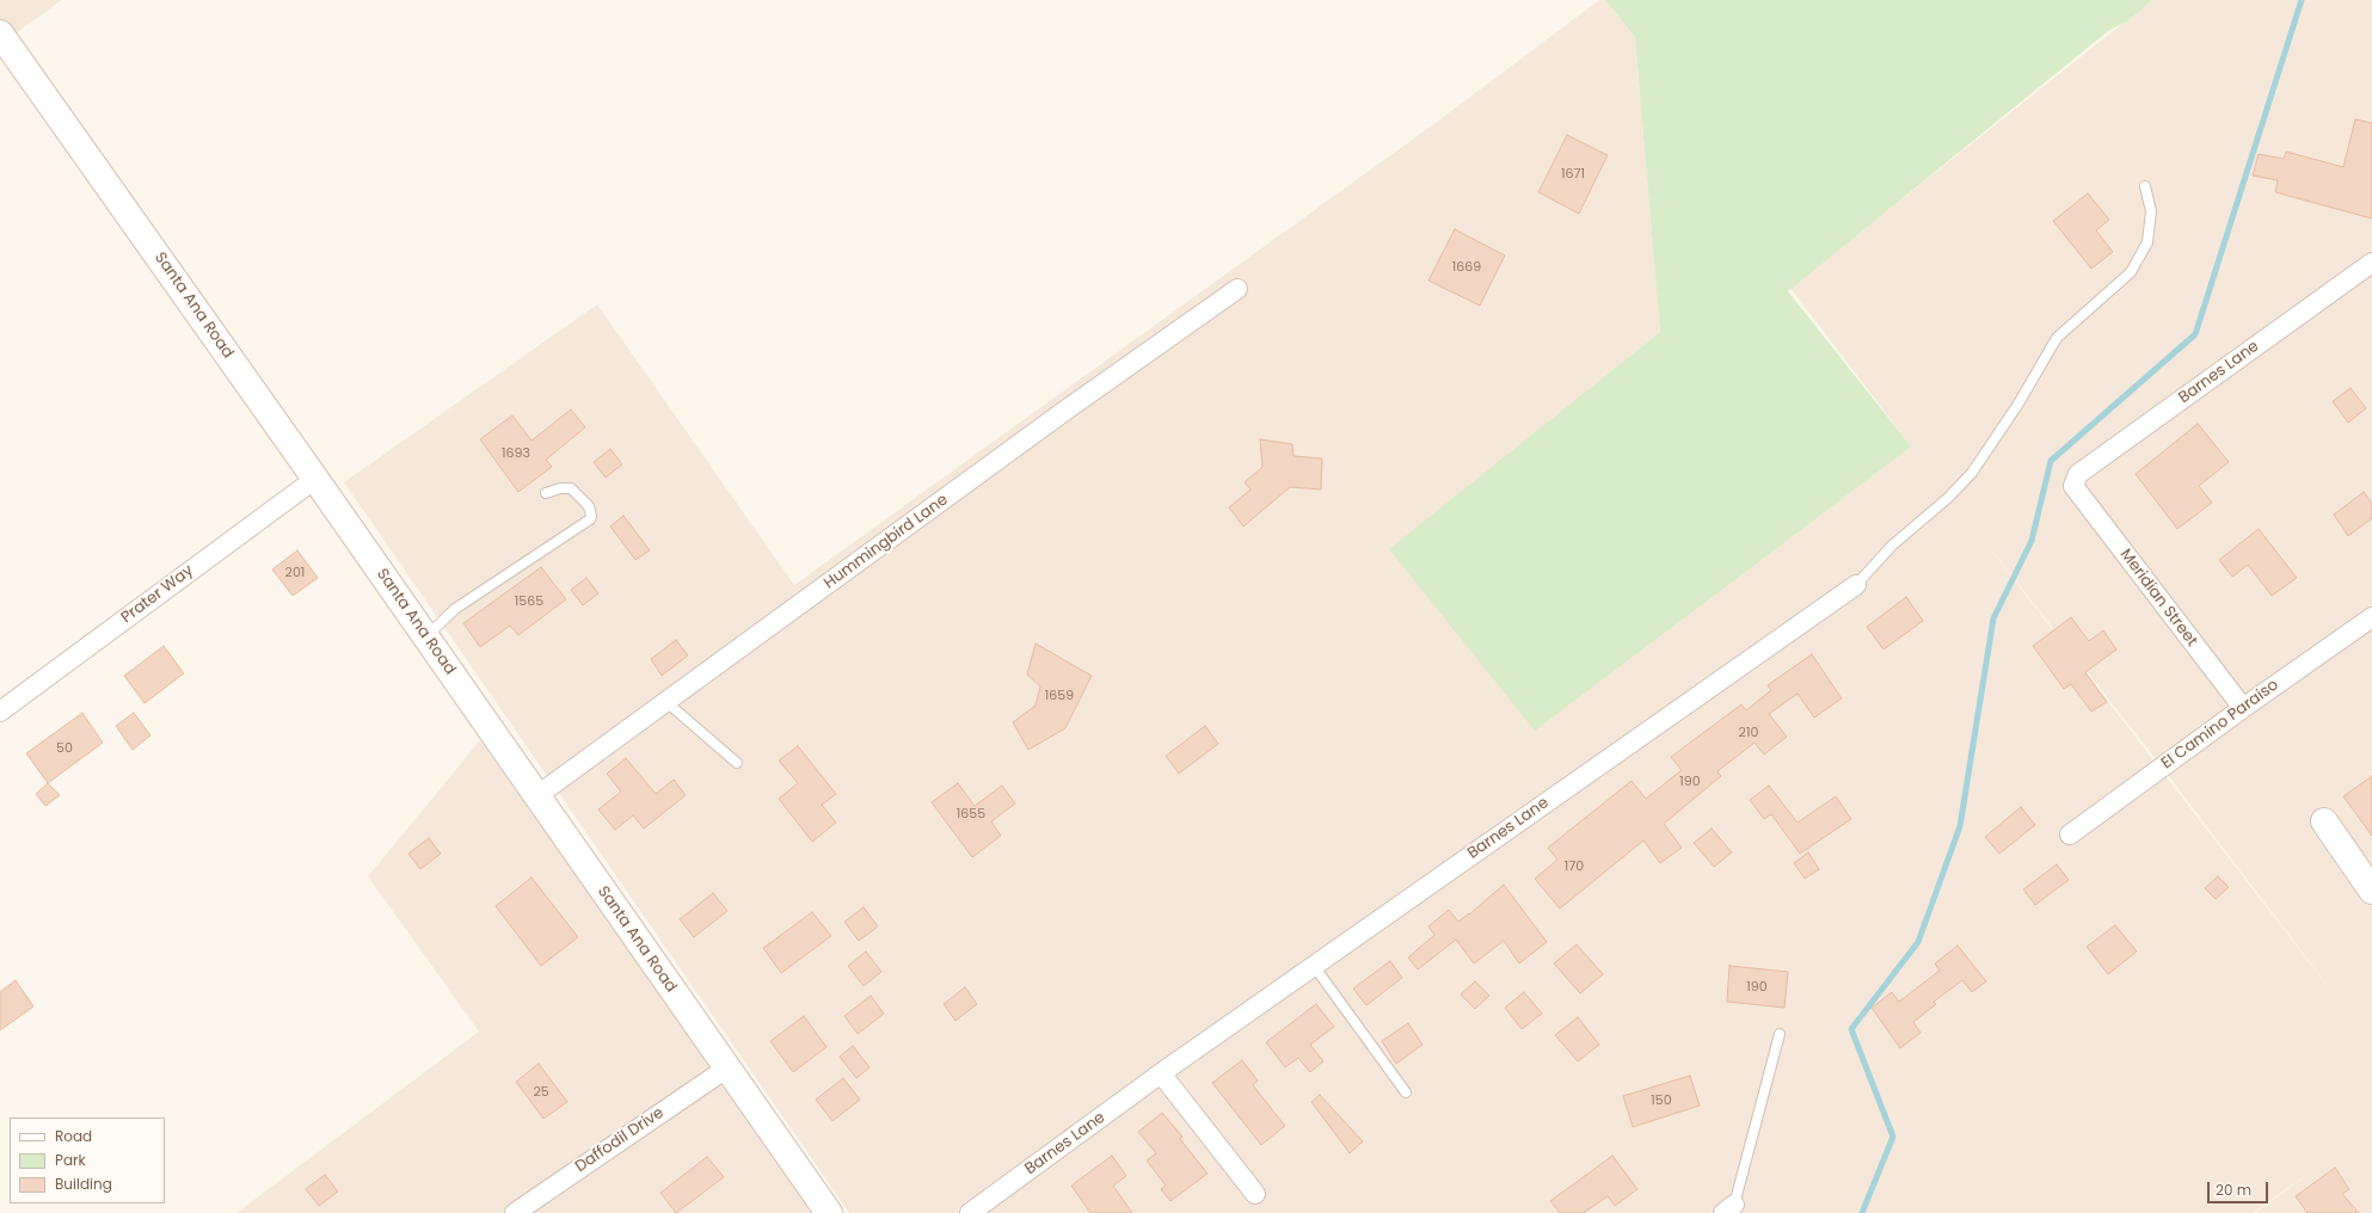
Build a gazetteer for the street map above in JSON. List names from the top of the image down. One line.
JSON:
{"streets":{"street":["Santa Ana Road","Barnes Lane","Hummingbird Lane","Prater Way","Meridian Street","El Camino Paraiso","Daffodil Drive"]},"crossings":[["Santa Ana Road","Hummingbird Lane"],["Santa Ana Road","Prater Way"],["Santa Ana Road","Daffodil Drive"],["Barnes Lane","Meridian Street"],["Meridian Street","El Camino Paraiso"]],"house_numbers":["1671","1669","1693","201","1565","1659","210","50","190","1655","170","190","25","150"],"legend":["Road","Park","Building"],"scale_bar":"20 m"}
